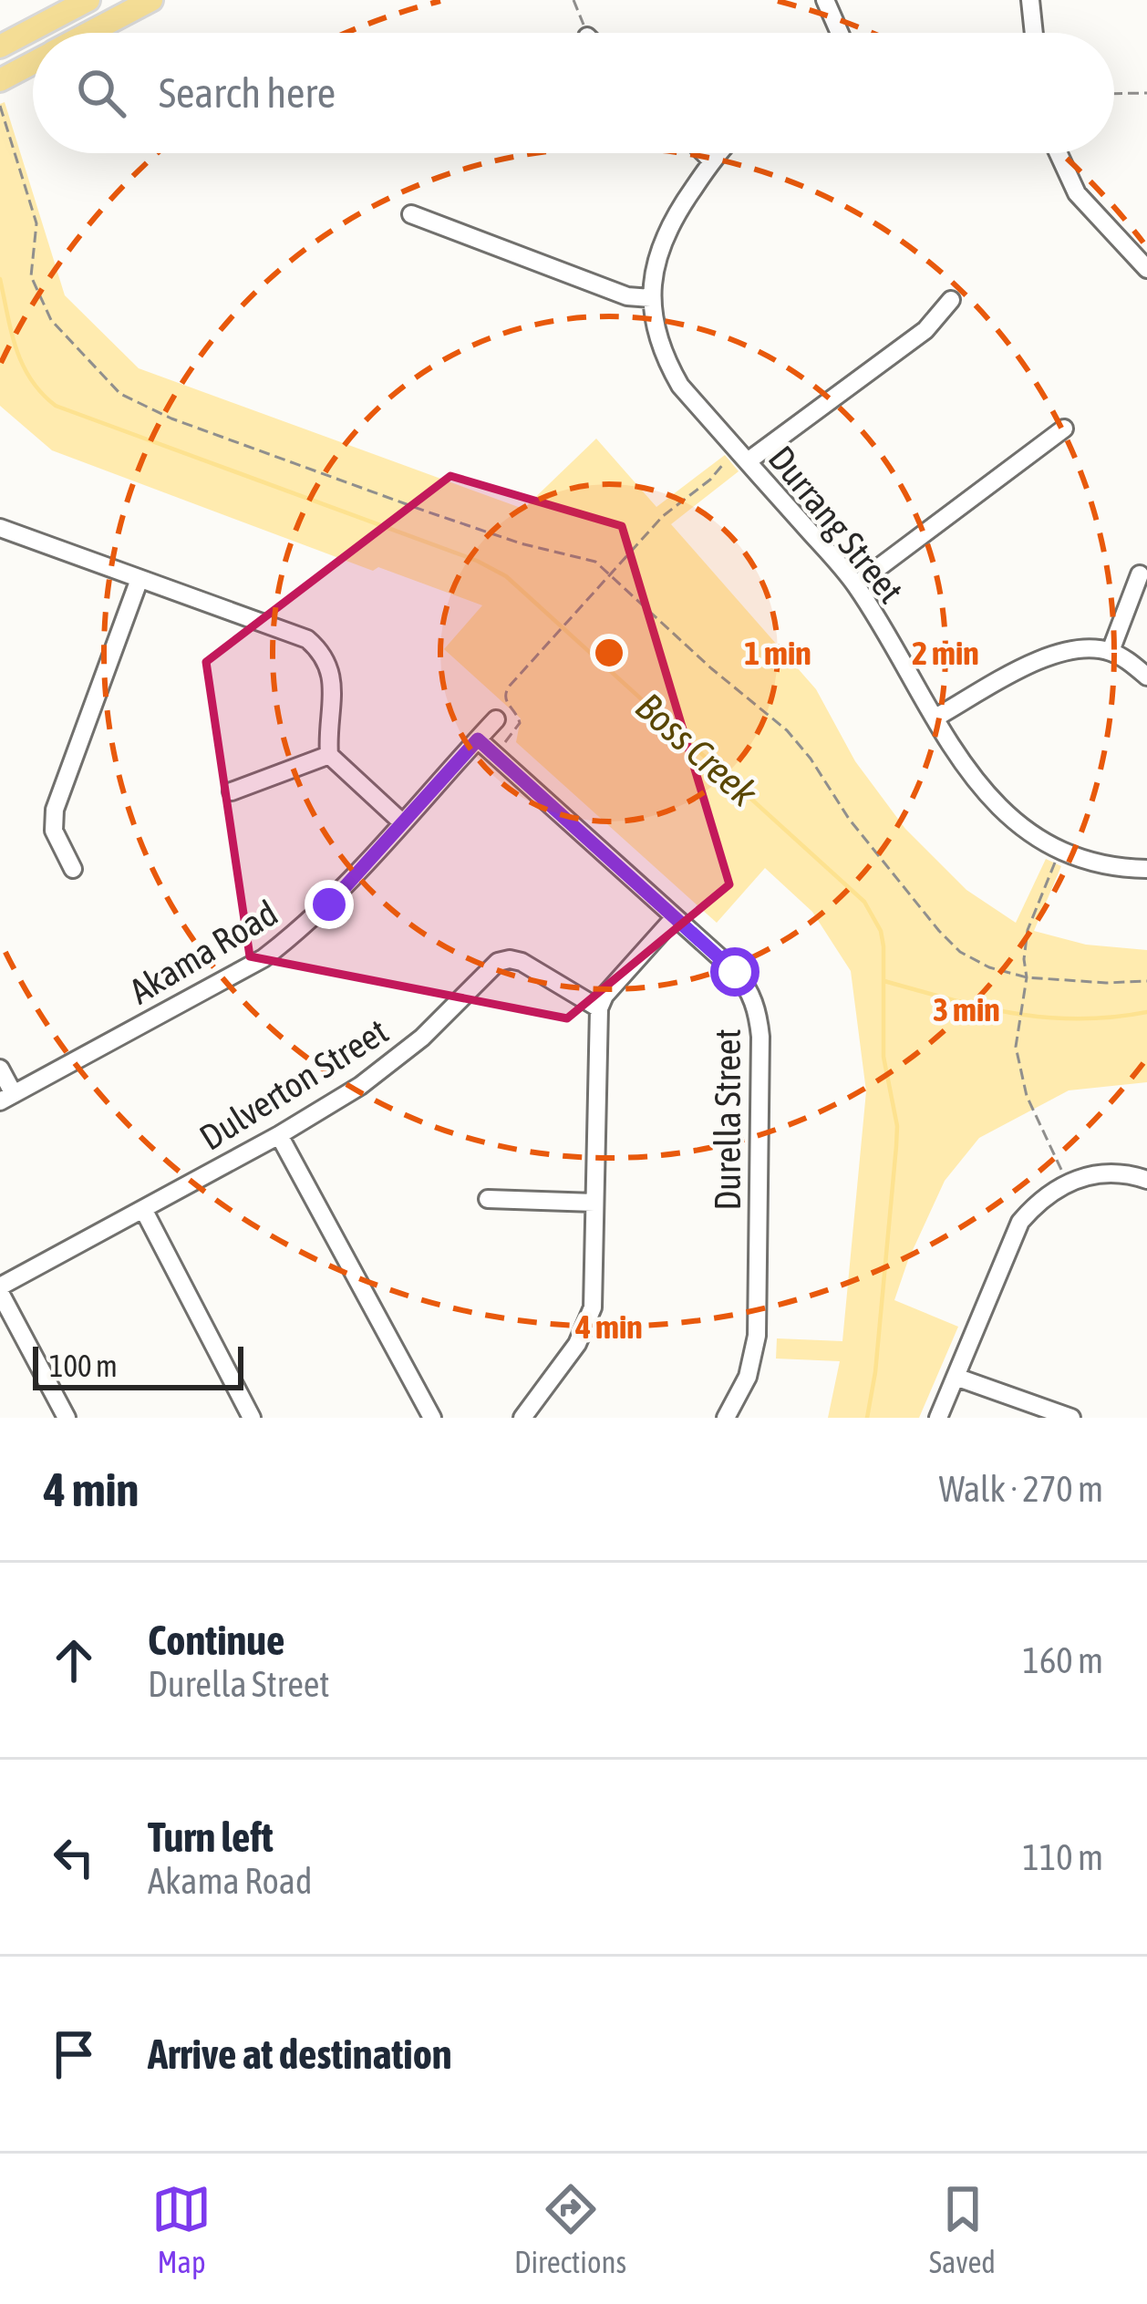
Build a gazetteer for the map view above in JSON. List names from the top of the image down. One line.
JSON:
{"streets":{"street":["Durrang Street","Akama Road","Dulverton Street","Durella Street"]},"crossings":[["Akama Road","Durella Street"]],"water":["Boss Creek"],"scale_bar":"100 m","page":{"search":"Search here","scale":"100 m","heading":["4 min","Walk · 270 m"],"list":[["Continue","Durella Street","160 m"],["Turn left","Akama Road","110 m"],"Arrive at destination"],"nav":["Map","Directions","Saved"]},"rings":["1 min","2 min","3 min","4 min"]}
